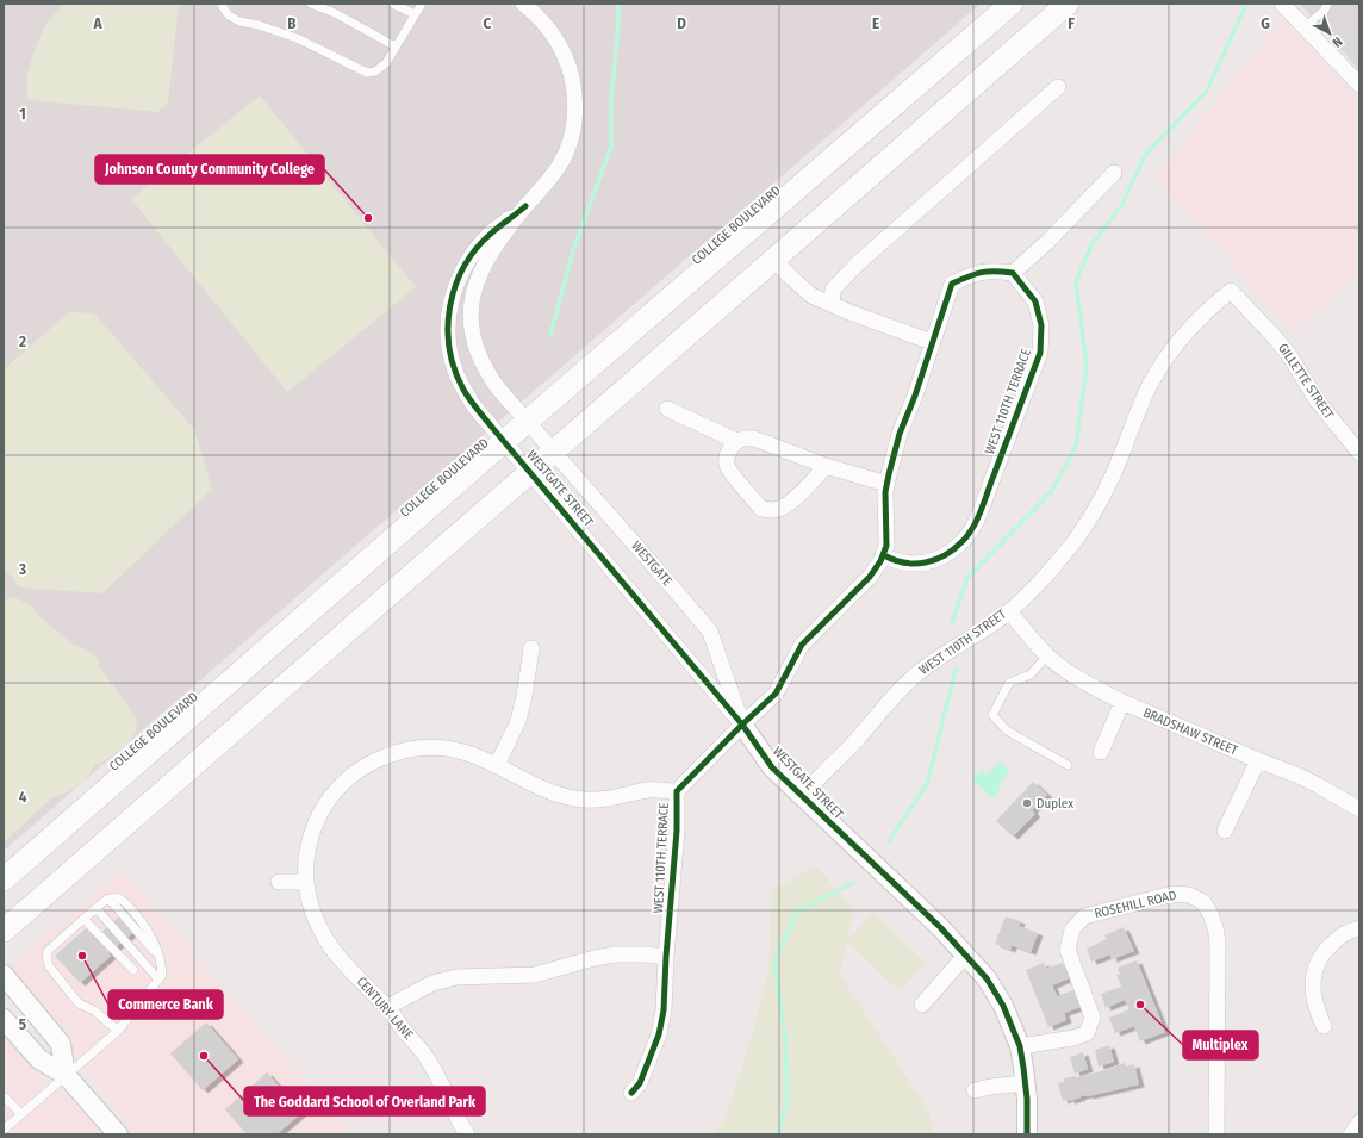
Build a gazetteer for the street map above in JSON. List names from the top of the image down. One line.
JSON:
{"streets":{"main road":["COLLEGE BOULEVARD"],"street":["GILLETTE STREET","WEST 110TH TERRACE","WESTGATE STREET","WESTGATE","WEST 110TH STREET","BRADSHAW STREET","ROSEHILL ROAD","CENTURY LANE"]},"crossings":[["COLLEGE BOULEVARD","WESTGATE STREET"],["COLLEGE BOULEVARD","WESTGATE"],["GILLETTE STREET","WEST 110TH STREET"],["WEST 110TH TERRACE","WESTGATE STREET"],["WEST 110TH TERRACE","WESTGATE"],["WEST 110TH TERRACE","CENTURY LANE"],["WESTGATE STREET","WESTGATE"],["WESTGATE STREET","WEST 110TH STREET"],["WESTGATE STREET","ROSEHILL ROAD"],["WEST 110TH STREET","BRADSHAW STREET"]],"places":["Johnson County Community College","Duplex","Commerce Bank","Multiplex","The Goddard School of Overland Park"],"north":"bottom right","grid":{"columns":["A","B","C","D","E","F","G"],"rows":["1","2","3","4","5"]}}
